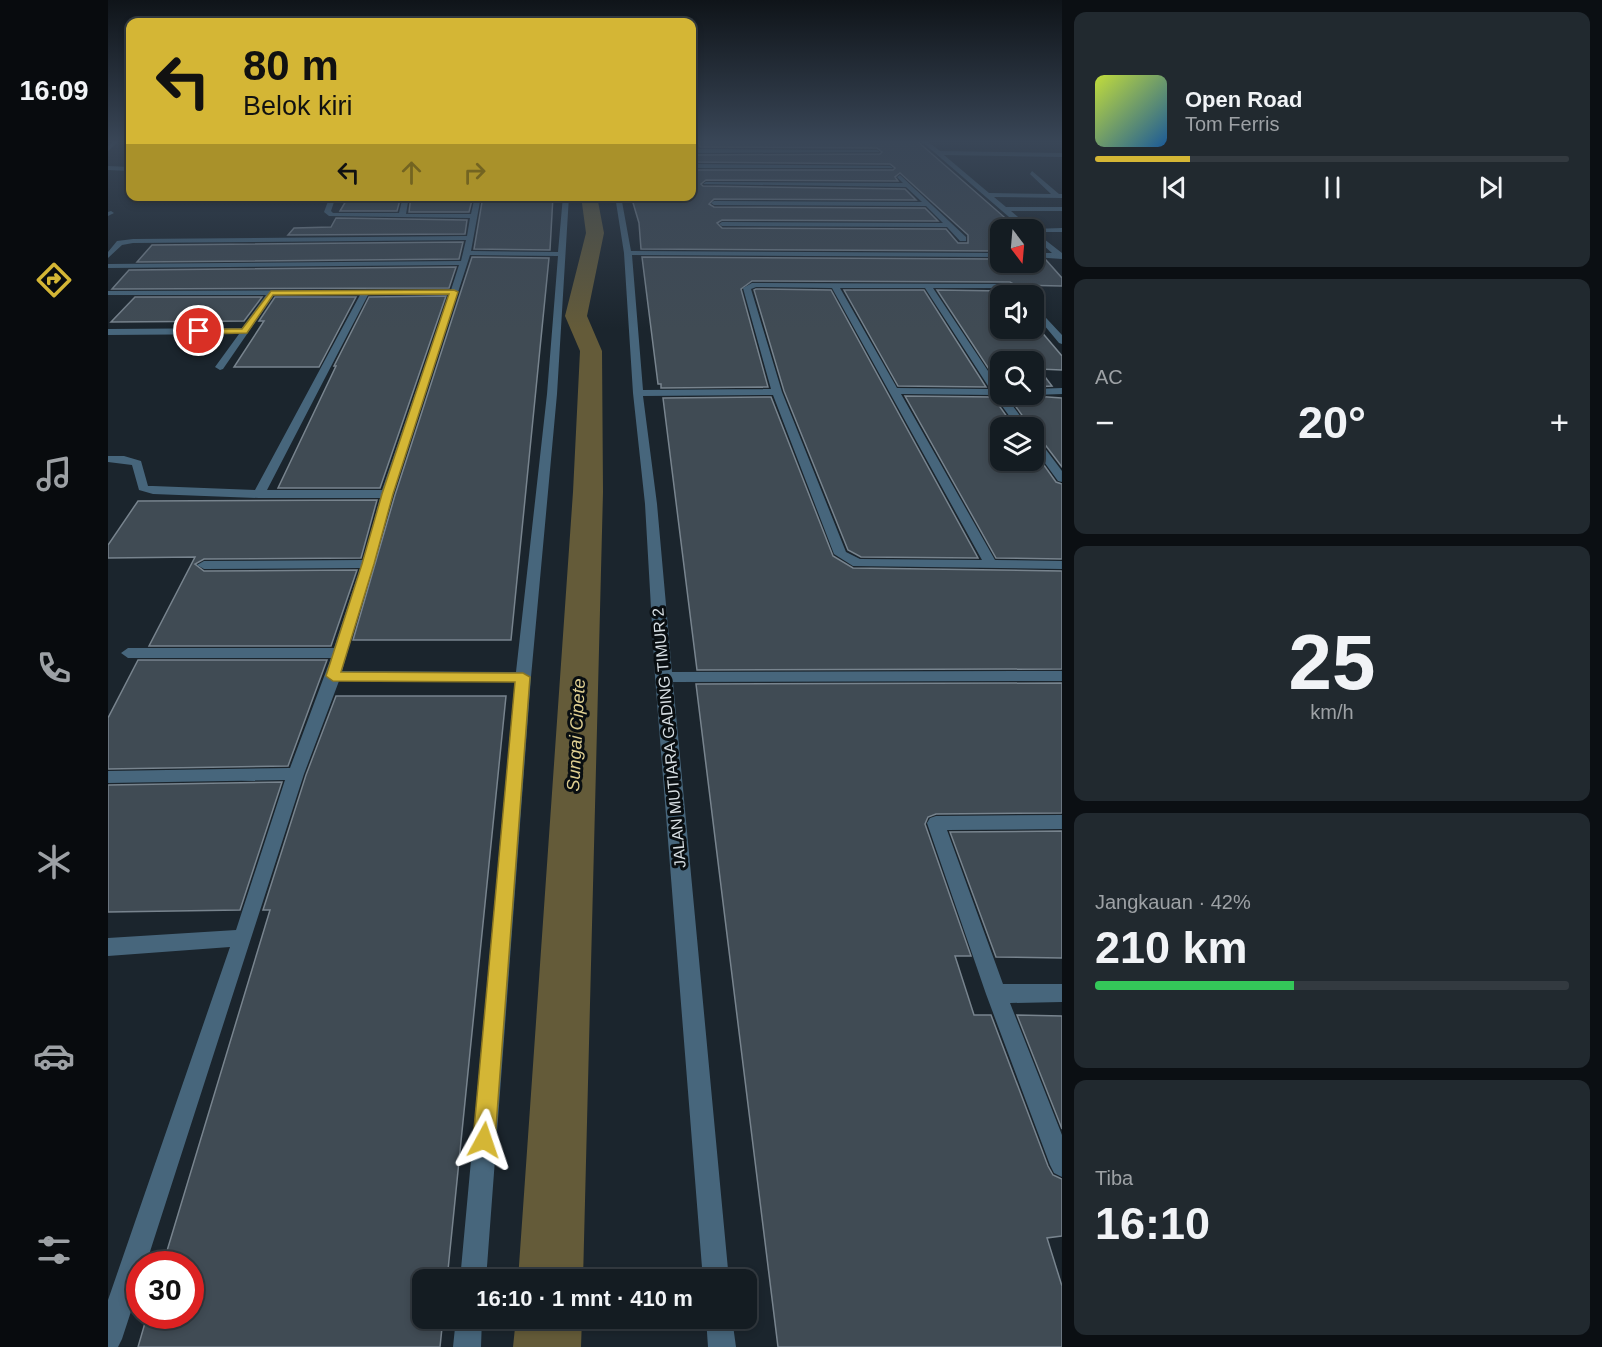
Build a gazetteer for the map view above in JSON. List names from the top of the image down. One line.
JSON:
{"streets":{"street":["JALAN MUTIARA GADING TIMUR 2"]},"water":["Sungai Cipete"],"north":"bottom","page":{"tabs":"16:09","turn":["80 m","Belok kiri"],"song":["Open Road","Tom Ferris"],"tile":["AC",["25","km/h"],["Jangkauan · 42%","210 km"],["Tiba","16:10"]],"heat":["−","20°","+"],"limit":"30","trip":"16:10 · 1 mnt · 410 m"}}
